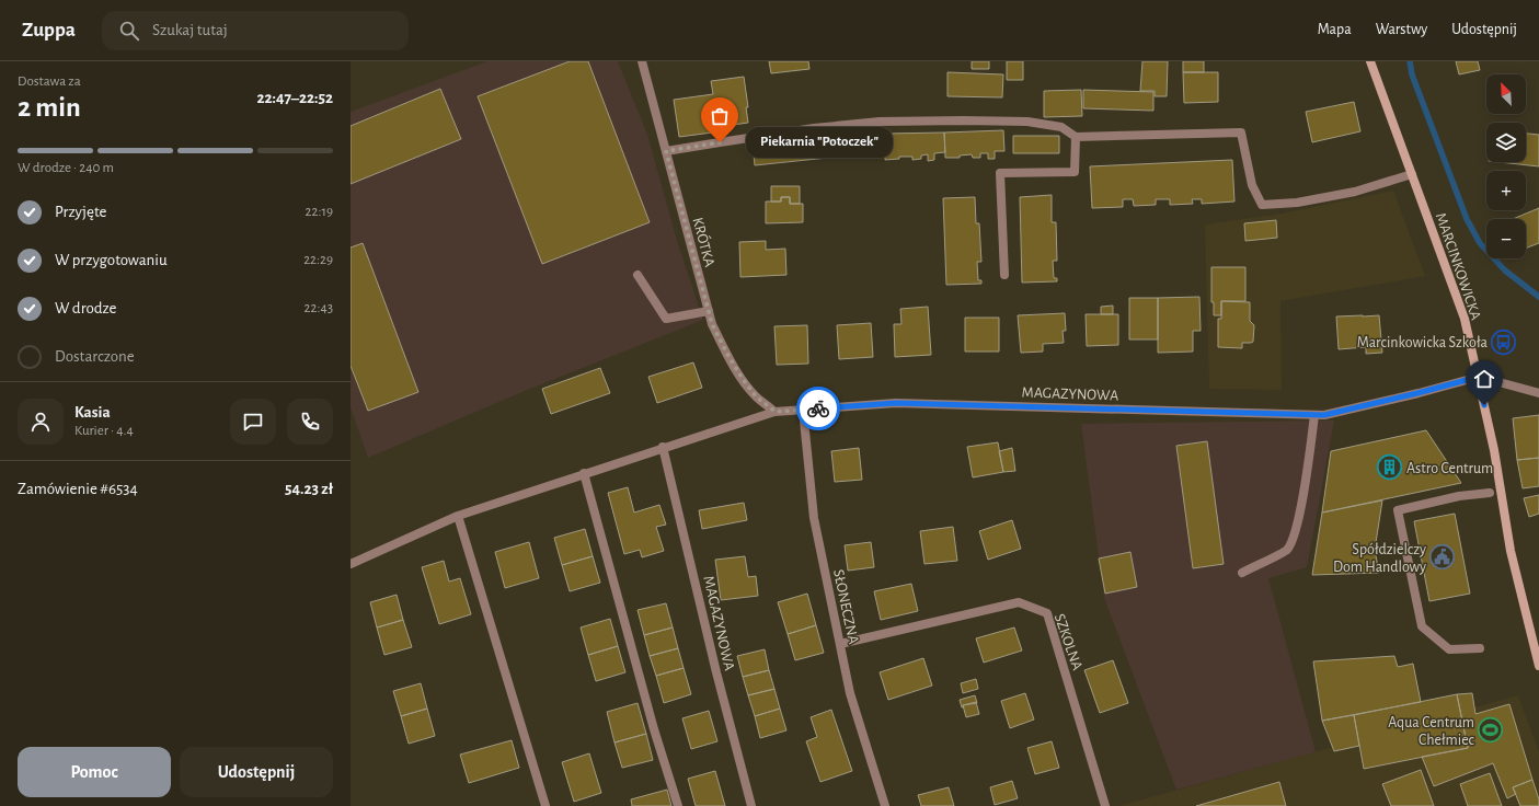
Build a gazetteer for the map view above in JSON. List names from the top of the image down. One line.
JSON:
{"streets":{"street":["KRÓTKA","MARCINKOWICKA","MAGAZYNOWA","SŁONECZNA","SZKOLNA"]},"crossings":[["KRÓTKA","MAGAZYNOWA"],["MARCINKOWICKA","MAGAZYNOWA"],["MAGAZYNOWA","SŁONECZNA"],["SŁONECZNA","SZKOLNA"]],"places":{"other":["Piekarnia \"Potoczek\""],"bus stop":["Marcinkowicka Szkoła"],"building":["Astro Centrum"],"public building":["Spółdzielczy Dom Handlowy"],"sports":["Aqua Centrum Chełmiec"]},"north":"top left","page":{"header":"Zuppa","search":"Szukaj tutaj","nav":["Mapa","Warstwy","Udostępnij"],"heading":["2 min","Dostawa za","22:47–22:52"],"panel":["Kasia","Kurier · 4.4","Zamówienie #6534","54.23 zł"],"map_buttons":["+","−"],"bubble":"Piekarnia \"Potoczek\"","bar":"W drodze · 240 m","list":[["Przyjęte","22:19"],["W przygotowaniu","22:29"],["W drodze","22:43"],"Dostarczone"],"buttons":["Pomoc","Udostępnij"]}}
